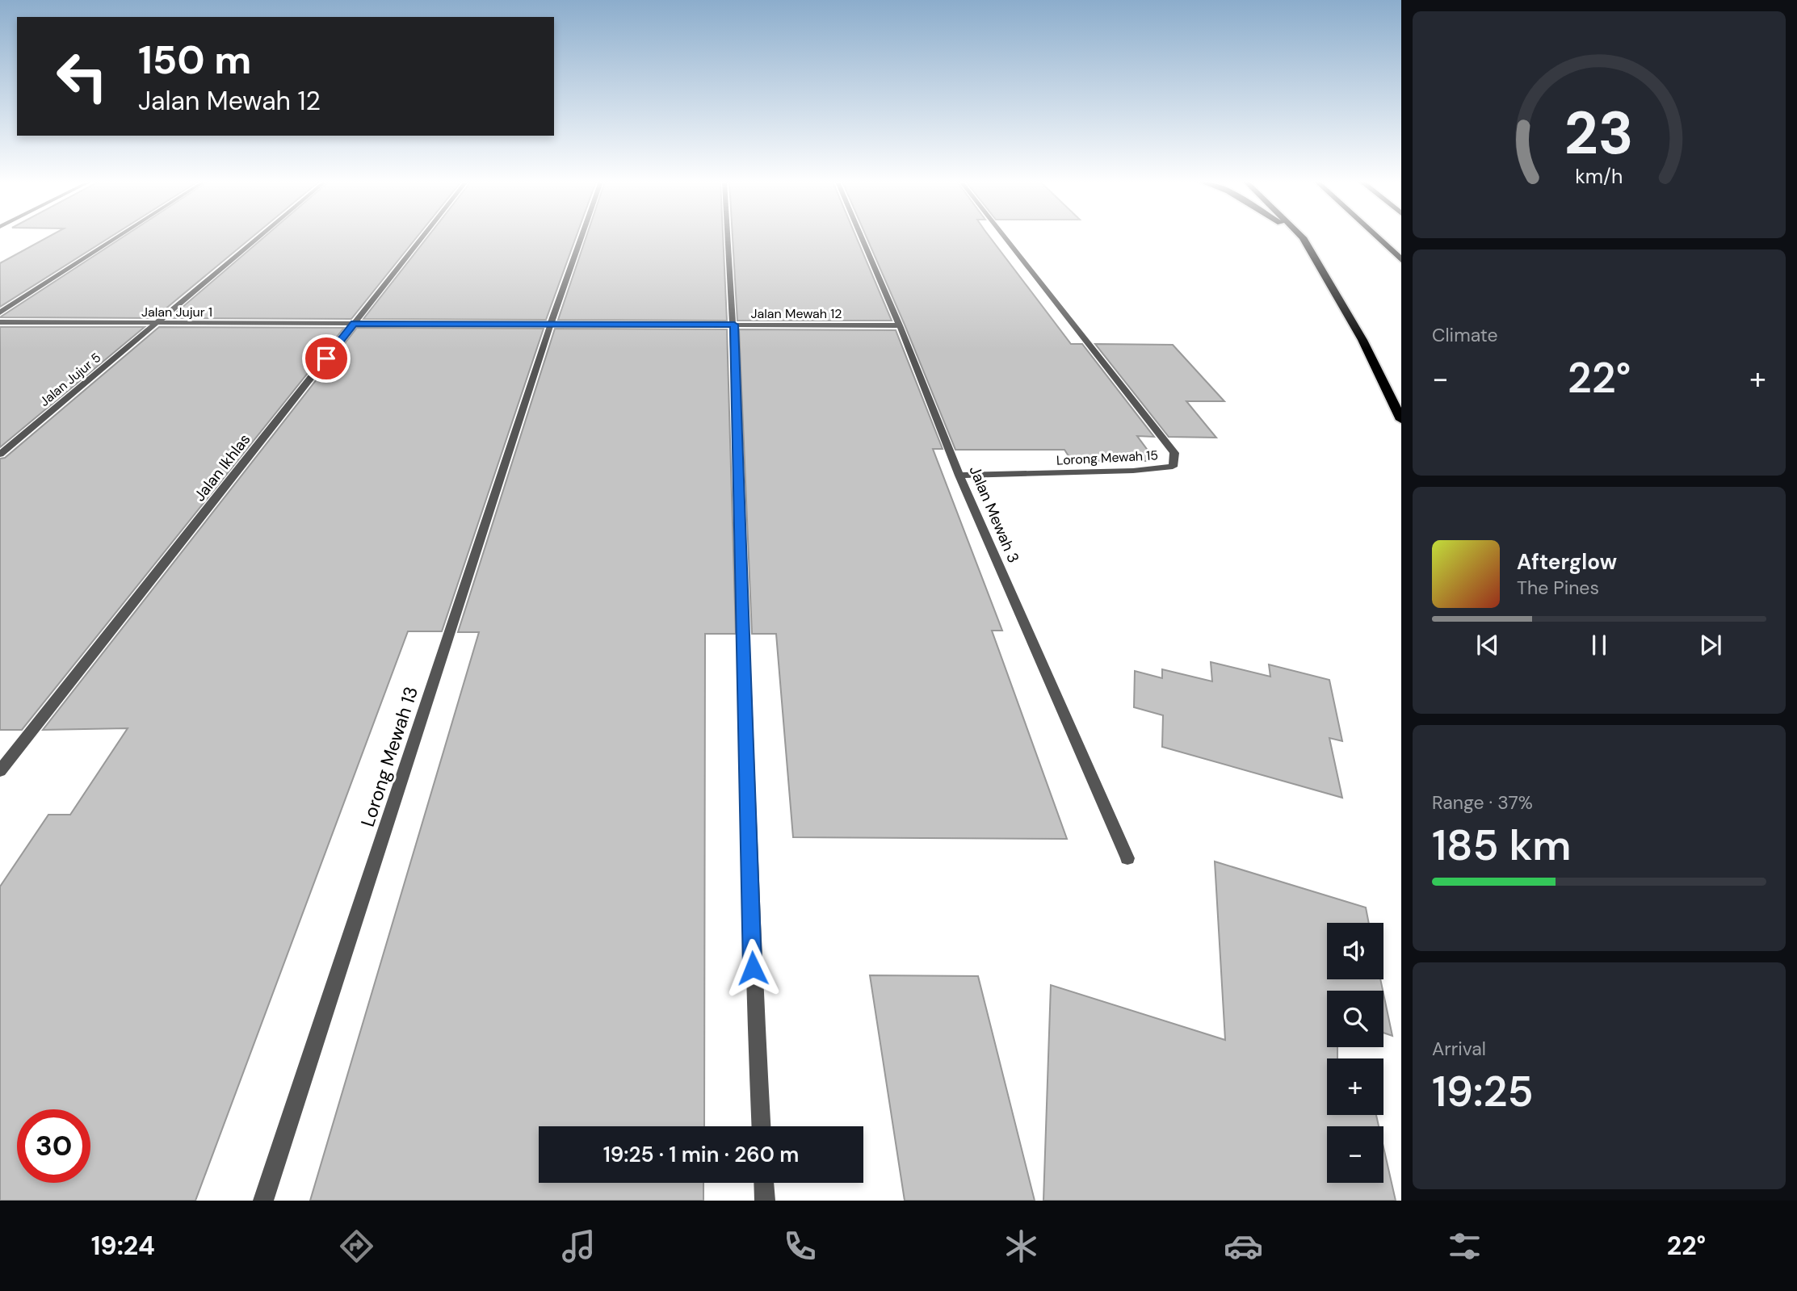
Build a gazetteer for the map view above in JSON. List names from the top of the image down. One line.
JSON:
{"streets":{"street":["Jalan Jujur 1","Jalan Mewah 12","Jalan Jujur 5","Lorong Mewah 15","Jalan Ikhlas","Jalan Mewah 3","Lorong Mewah 13"]},"crossings":[["Jalan Jujur 1","Jalan Mewah 12"],["Jalan Jujur 1","Jalan Jujur 5"],["Jalan Jujur 1","Jalan Ikhlas"],["Jalan Mewah 12","Jalan Ikhlas"],["Jalan Mewah 12","Jalan Mewah 3"],["Jalan Mewah 12","Lorong Mewah 13"],["Lorong Mewah 15","Jalan Mewah 3"]],"page":{"turn":["150 m","Jalan Mewah 12"],"tile":["Climate",["Range · 37%","185 km"],["Arrival","19:25"]],"heat":["−","22°","+"],"song":["Afterglow","The Pines"],"map_buttons":["+","−"],"limit":"30","trip":"19:25 · 1 min · 260 m","tabs":["19:24","22°"],"gauge":["23","km/h"]}}
